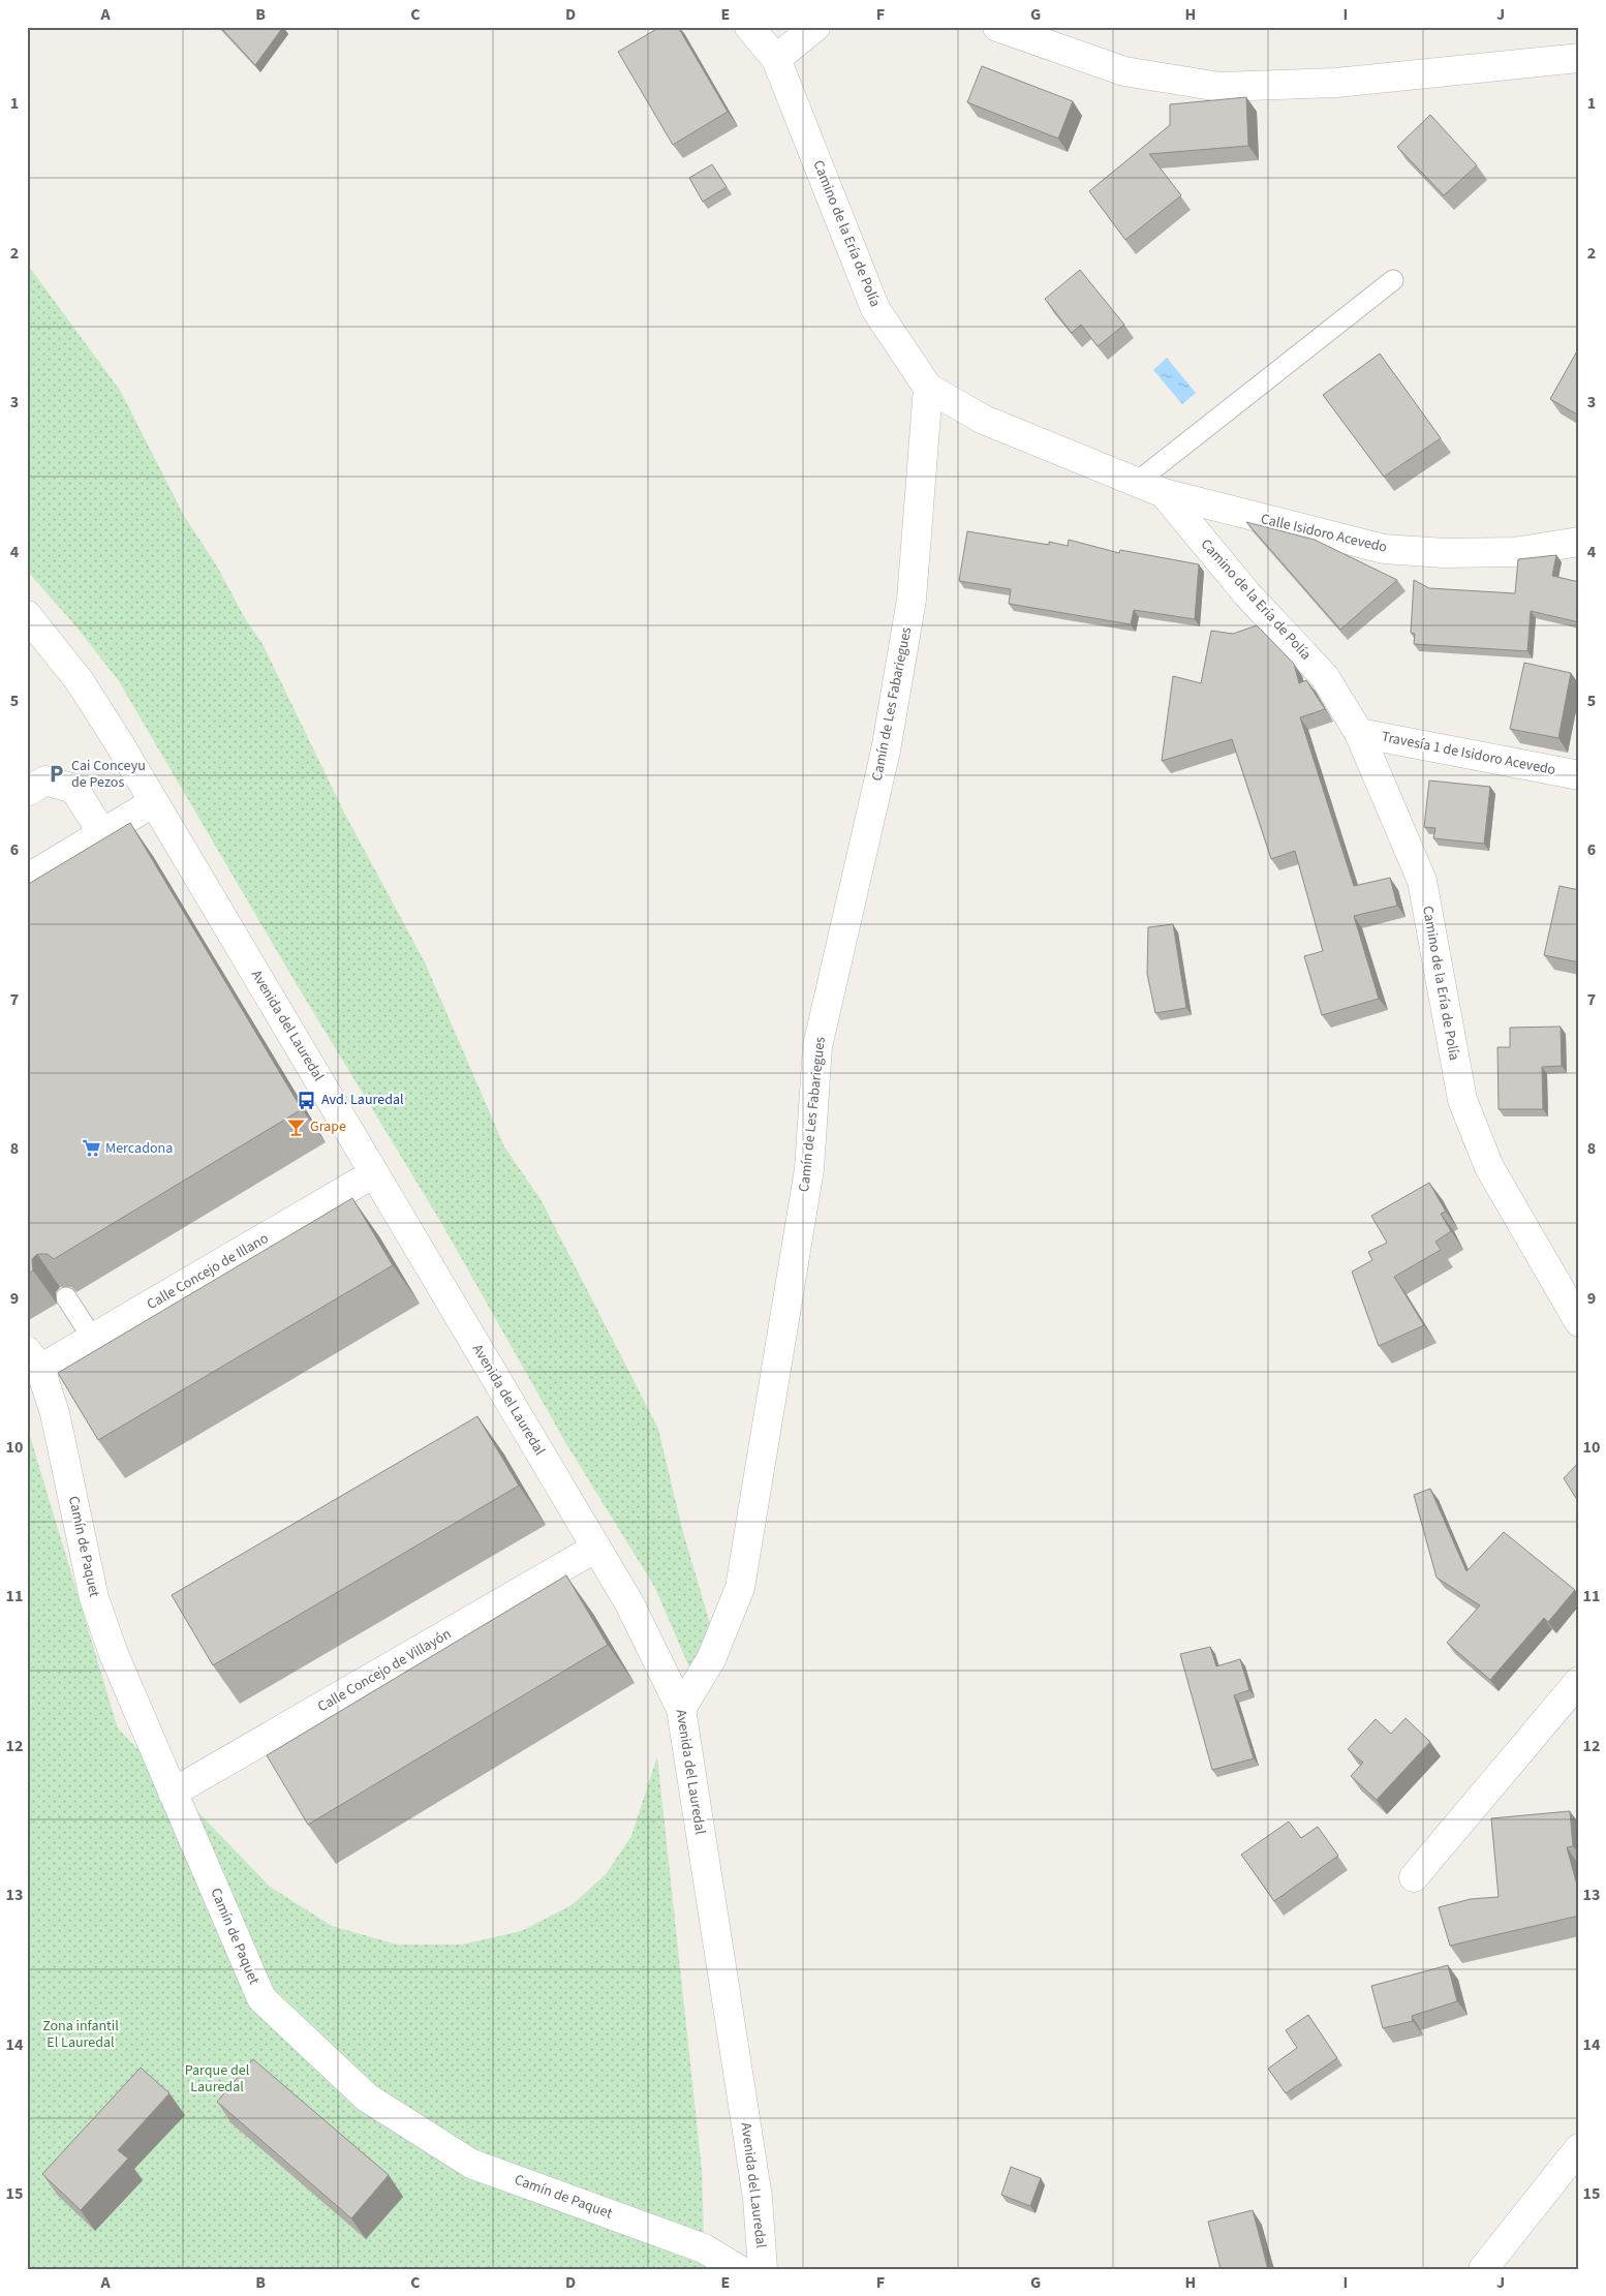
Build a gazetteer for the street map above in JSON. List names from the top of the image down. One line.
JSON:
{"streets":{"street":["Camino de la Ería de Polía","Calle Isidoro Acevedo","Camín de Les Fabariegues","Travesía 1 de Isidoro Acevedo","Avenida del Lauredal","Calle Concejo de Illano","Camín de Paquet","Calle Concejo de Villayón"]},"crossings":[["Camino de la Ería de Polía","Calle Isidoro Acevedo"],["Camino de la Ería de Polía","Camín de Les Fabariegues"],["Camino de la Ería de Polía","Travesía 1 de Isidoro Acevedo"],["Camín de Les Fabariegues","Avenida del Lauredal"],["Avenida del Lauredal","Calle Concejo de Illano"],["Avenida del Lauredal","Calle Concejo de Villayón"],["Calle Concejo de Illano","Camín de Paquet"],["Camín de Paquet","Calle Concejo de Villayón"]],"parks":["Zona infantil El Lauredal","Parque del Lauredal"],"places":{"parking":["Cai Conceyu de Pezos"],"bus stop":["Avd. Lauredal"],"bar":["Grape"],"supermarket":["Mercadona"]},"grid":{"columns":["A","B","C","D","E","F","G","H","I","J"],"rows":["1","2","3","4","5","6","7","8","9","10","11","12","13","14","15"]}}
